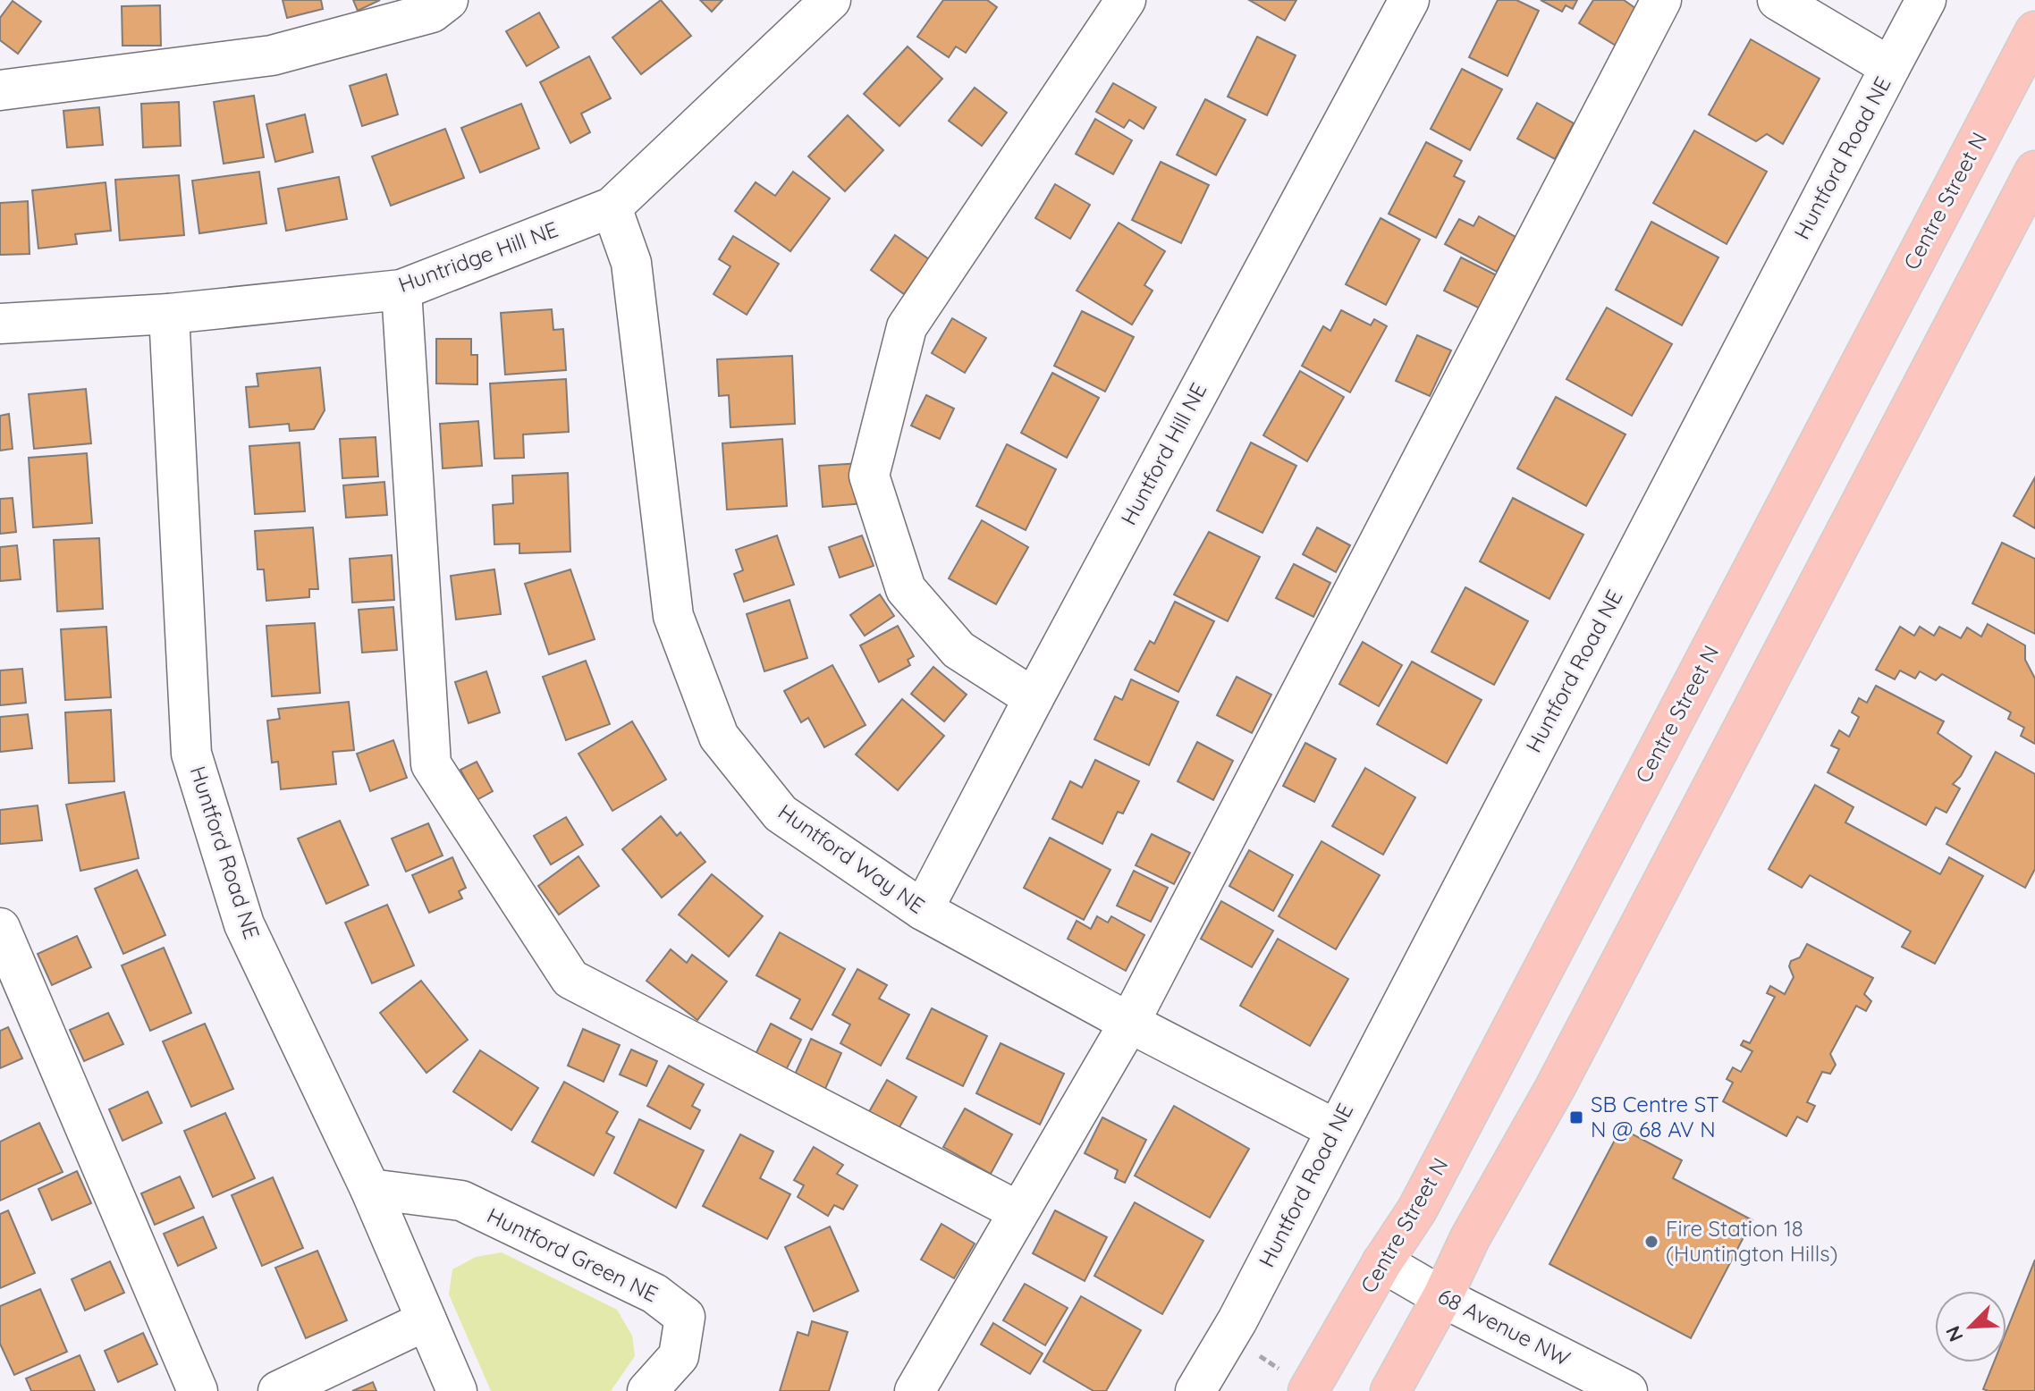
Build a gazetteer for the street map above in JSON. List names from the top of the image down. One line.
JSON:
{"streets":{"main road":["Centre Street N"],"street":["Huntford Road NE","Huntridge Hill NE","Huntford Hill NE","Huntford Way NE","Huntford Green NE","68 Avenue NW"]},"crossings":[["Huntford Road NE","Huntridge Hill NE"],["Huntford Road NE","Huntford Way NE"],["Huntford Road NE","Huntford Green NE"],["Centre Street N","68 Avenue NW"],["Huntridge Hill NE","Huntford Way NE"],["Huntford Hill NE","Huntford Way NE"]],"places":{"transit":["SB Centre ST N @ 68 AV N"],"other":["Fire Station 18 (Huntington Hills)"]},"north":"bottom left"}
